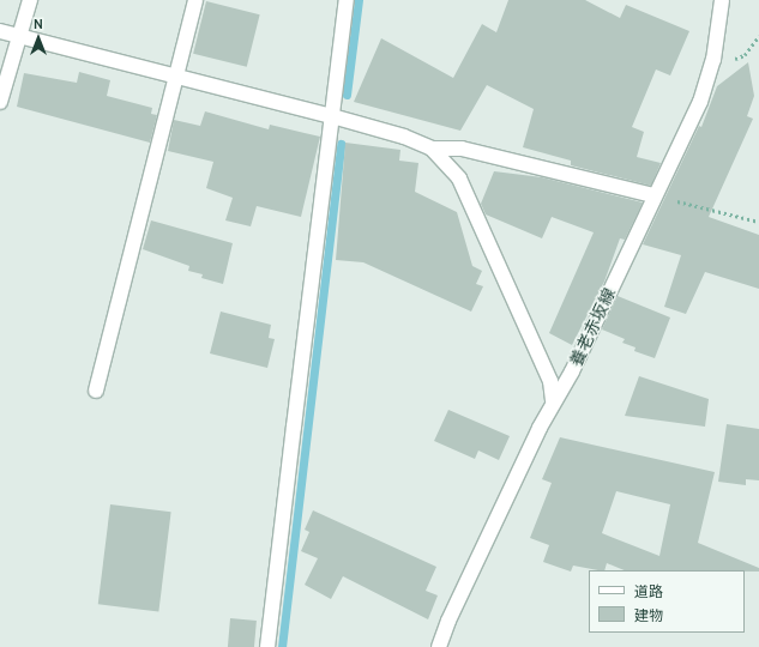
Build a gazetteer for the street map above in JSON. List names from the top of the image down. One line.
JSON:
{"streets":{"street":["養老赤坂線"]},"legend":["道路","建物"],"north":"top"}
